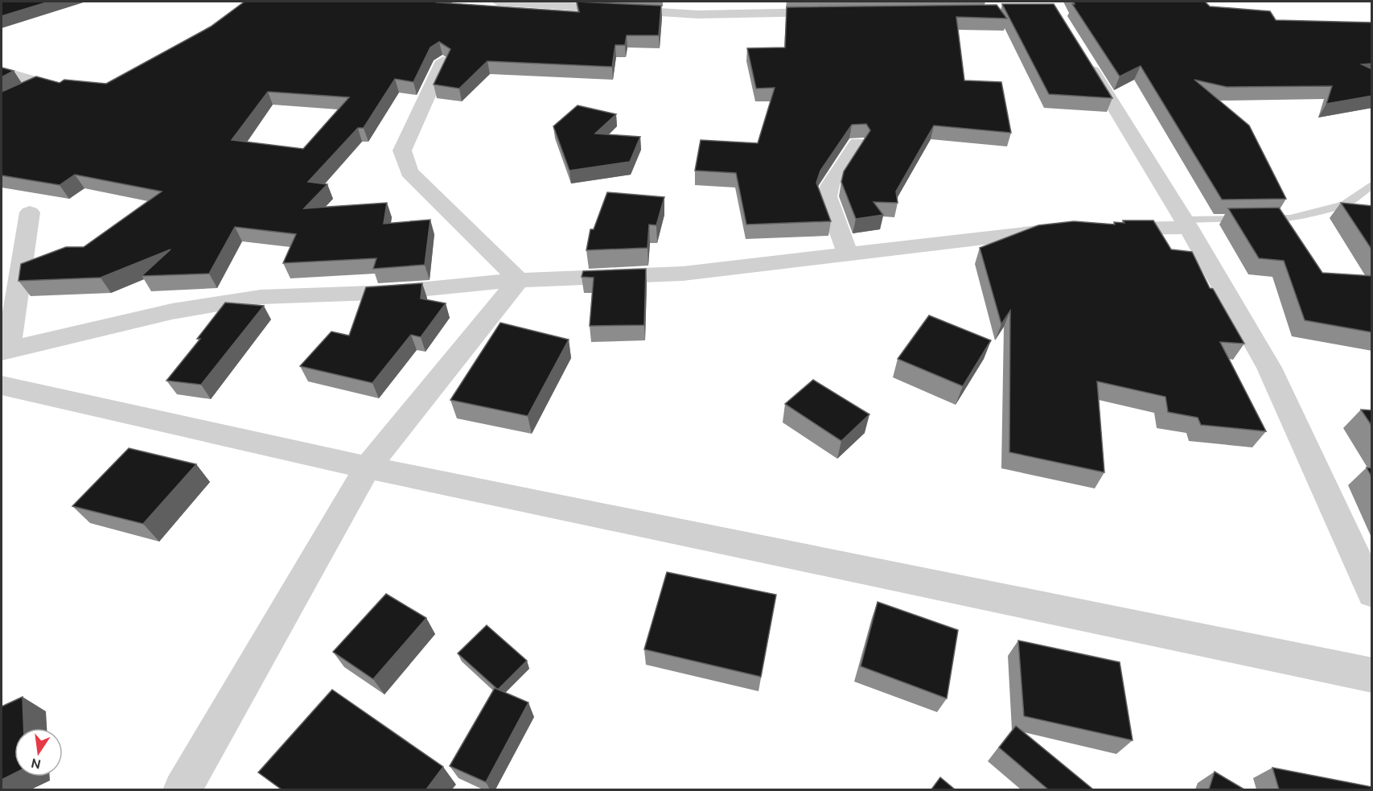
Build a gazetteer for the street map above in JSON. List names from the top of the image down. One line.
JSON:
{"north":"bottom"}
